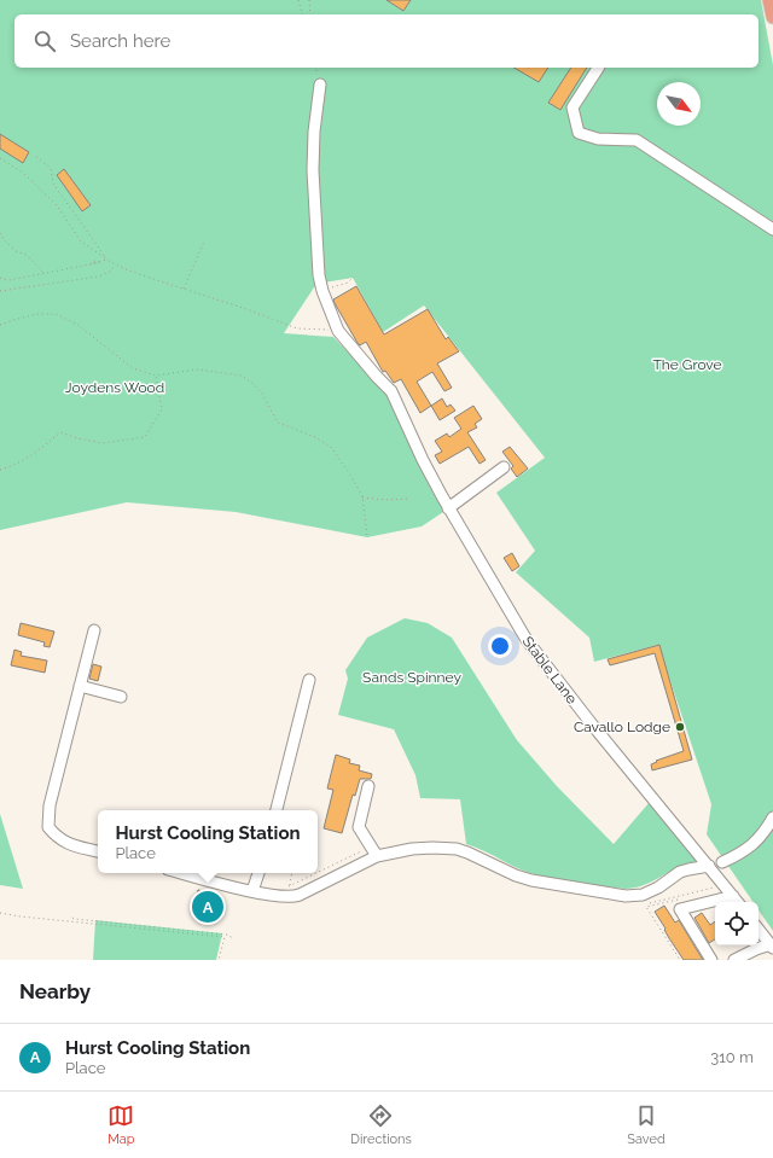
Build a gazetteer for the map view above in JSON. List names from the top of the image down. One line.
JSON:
{"streets":{"street":["Stable Lane"]},"parks":["The Grove","Joydens Wood","Sands Spinney"],"places":["Cavallo Lodge"],"north":"bottom right","page":{"search":"Search here","popup":["Hurst Cooling Station","Place"],"pins":"A","heading":"Nearby","list":[{"mark":"A","name":"Hurst Cooling Station","note":"Place","value":"310 m"}],"nav":["Map","Directions","Saved"]}}
